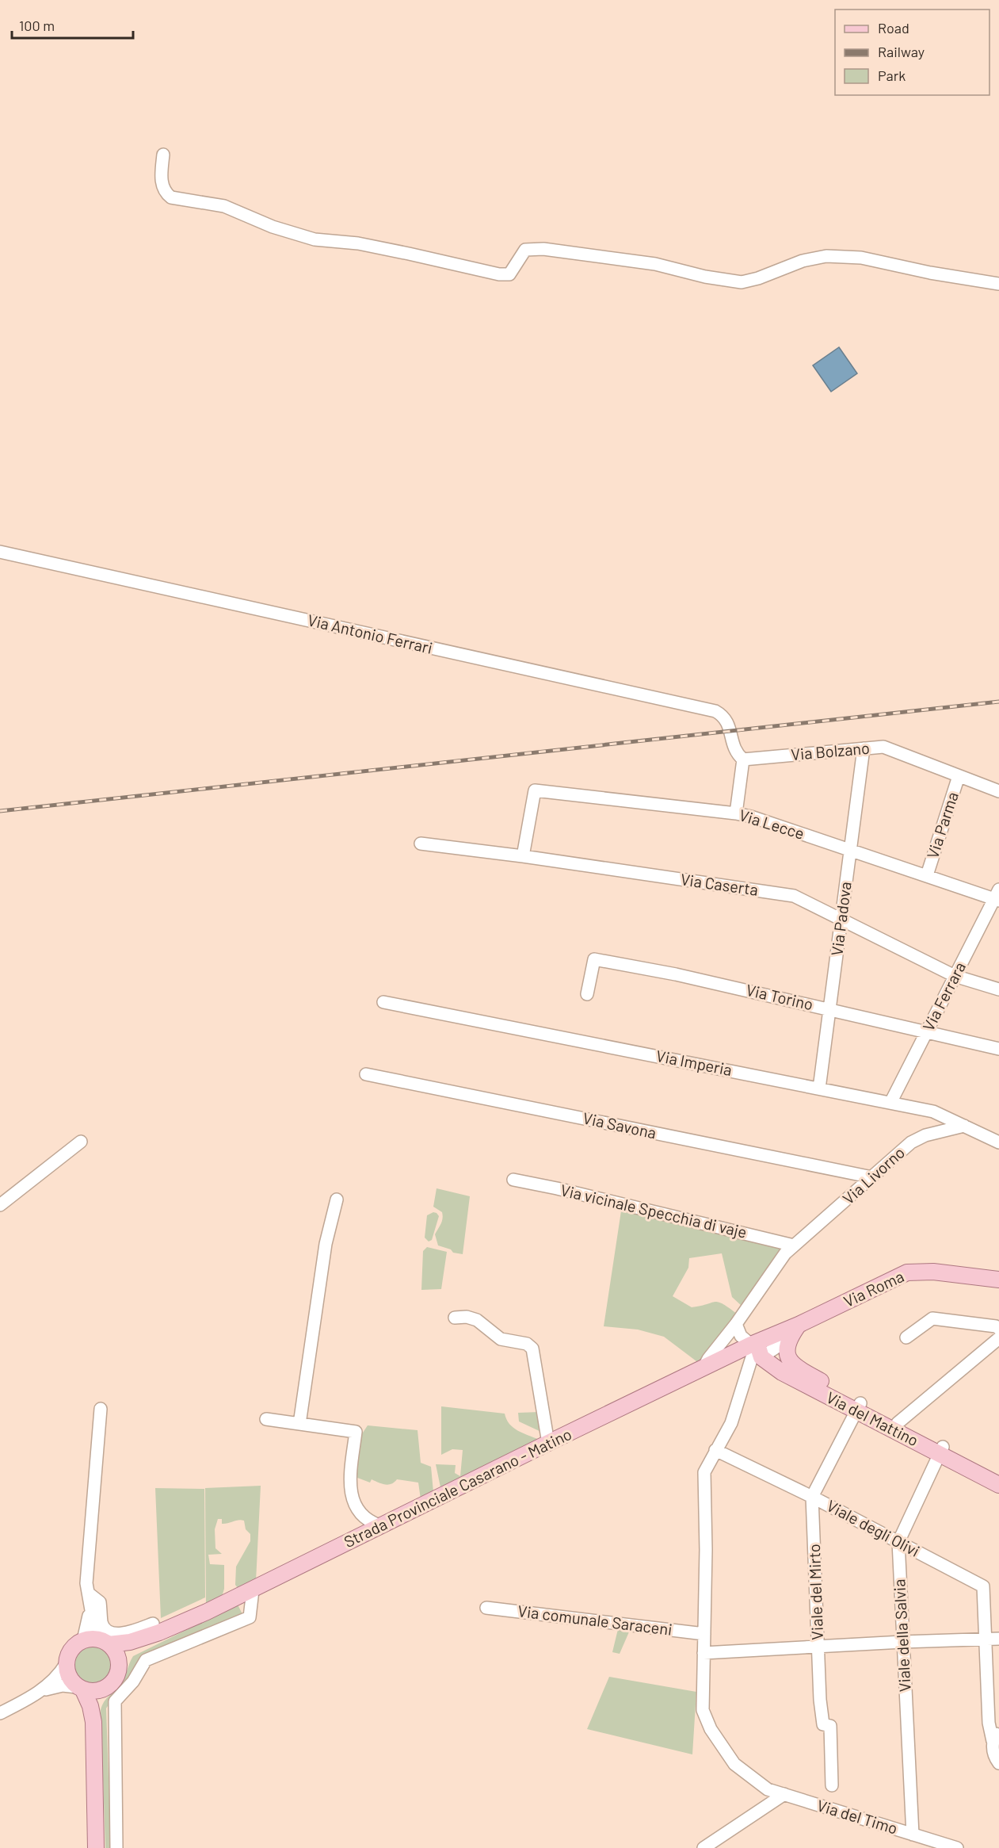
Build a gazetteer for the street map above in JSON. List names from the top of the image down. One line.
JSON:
{"streets":{"main road":["Via Roma","Via del Mattino","Strada Provinciale Casarano - Matino"],"street":["Via Antonio Ferrari","Via Bolzano","Via Lecce","Via Parma","Via Caserta","Via Padova","Via Ferrara","Via Torino","Via Imperia","Via Savona","Via Livorno","Via vicinale Specchia di vaje","Viale degli Olivi","Viale del Mirto","Via comunale Saraceni","Viale della Salvia","Via del Timo"]},"crossings":[["Via Antonio Ferrari","Via Bolzano"],["Via Bolzano","Via Parma"],["Via Bolzano","Via Padova"],["Via Lecce","Via Parma"],["Via Lecce","Via Caserta"],["Via Lecce","Via Padova"],["Via Lecce","Via Ferrara"],["Via Caserta","Via Padova"],["Via Caserta","Via Ferrara"],["Via Padova","Via Torino"],["Via Padova","Via Imperia"],["Via Ferrara","Via Torino"],["Via Ferrara","Via Imperia"],["Via Imperia","Via Livorno"],["Via Savona","Via Livorno"],["Via Livorno","Via vicinale Specchia di vaje"],["Via Livorno","Strada Provinciale Casarano - Matino"],["Via Roma","Strada Provinciale Casarano - Matino"],["Via del Mattino","Viale del Mirto"],["Via del Mattino","Viale della Salvia"],["Viale degli Olivi","Viale del Mirto"],["Viale degli Olivi","Viale della Salvia"],["Viale della Salvia","Via del Timo"]],"legend":["Road","Railway","Park"],"scale_bar":"100 m"}
